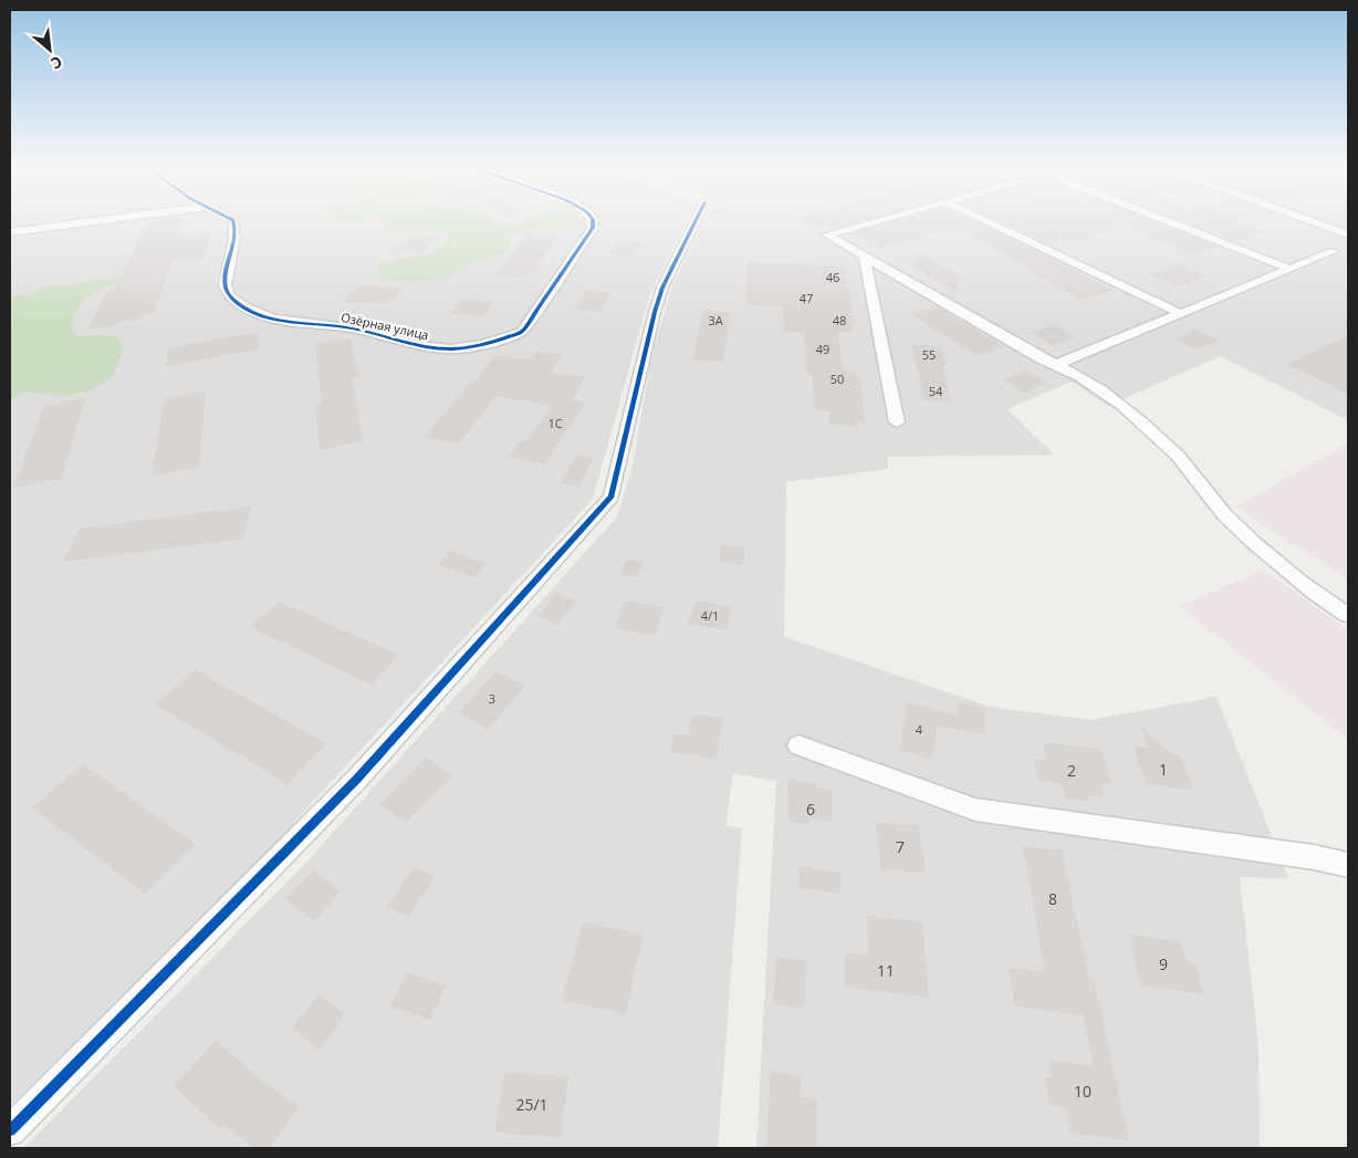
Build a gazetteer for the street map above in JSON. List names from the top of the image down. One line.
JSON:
{"streets":{"street":["Озёрная улица"]},"house_numbers":["46","47","3А","48","49","55","50","54","1С","4/1","3","4","1","2","6","7","8","9","11","10","25/1"],"north":"bottom right"}
